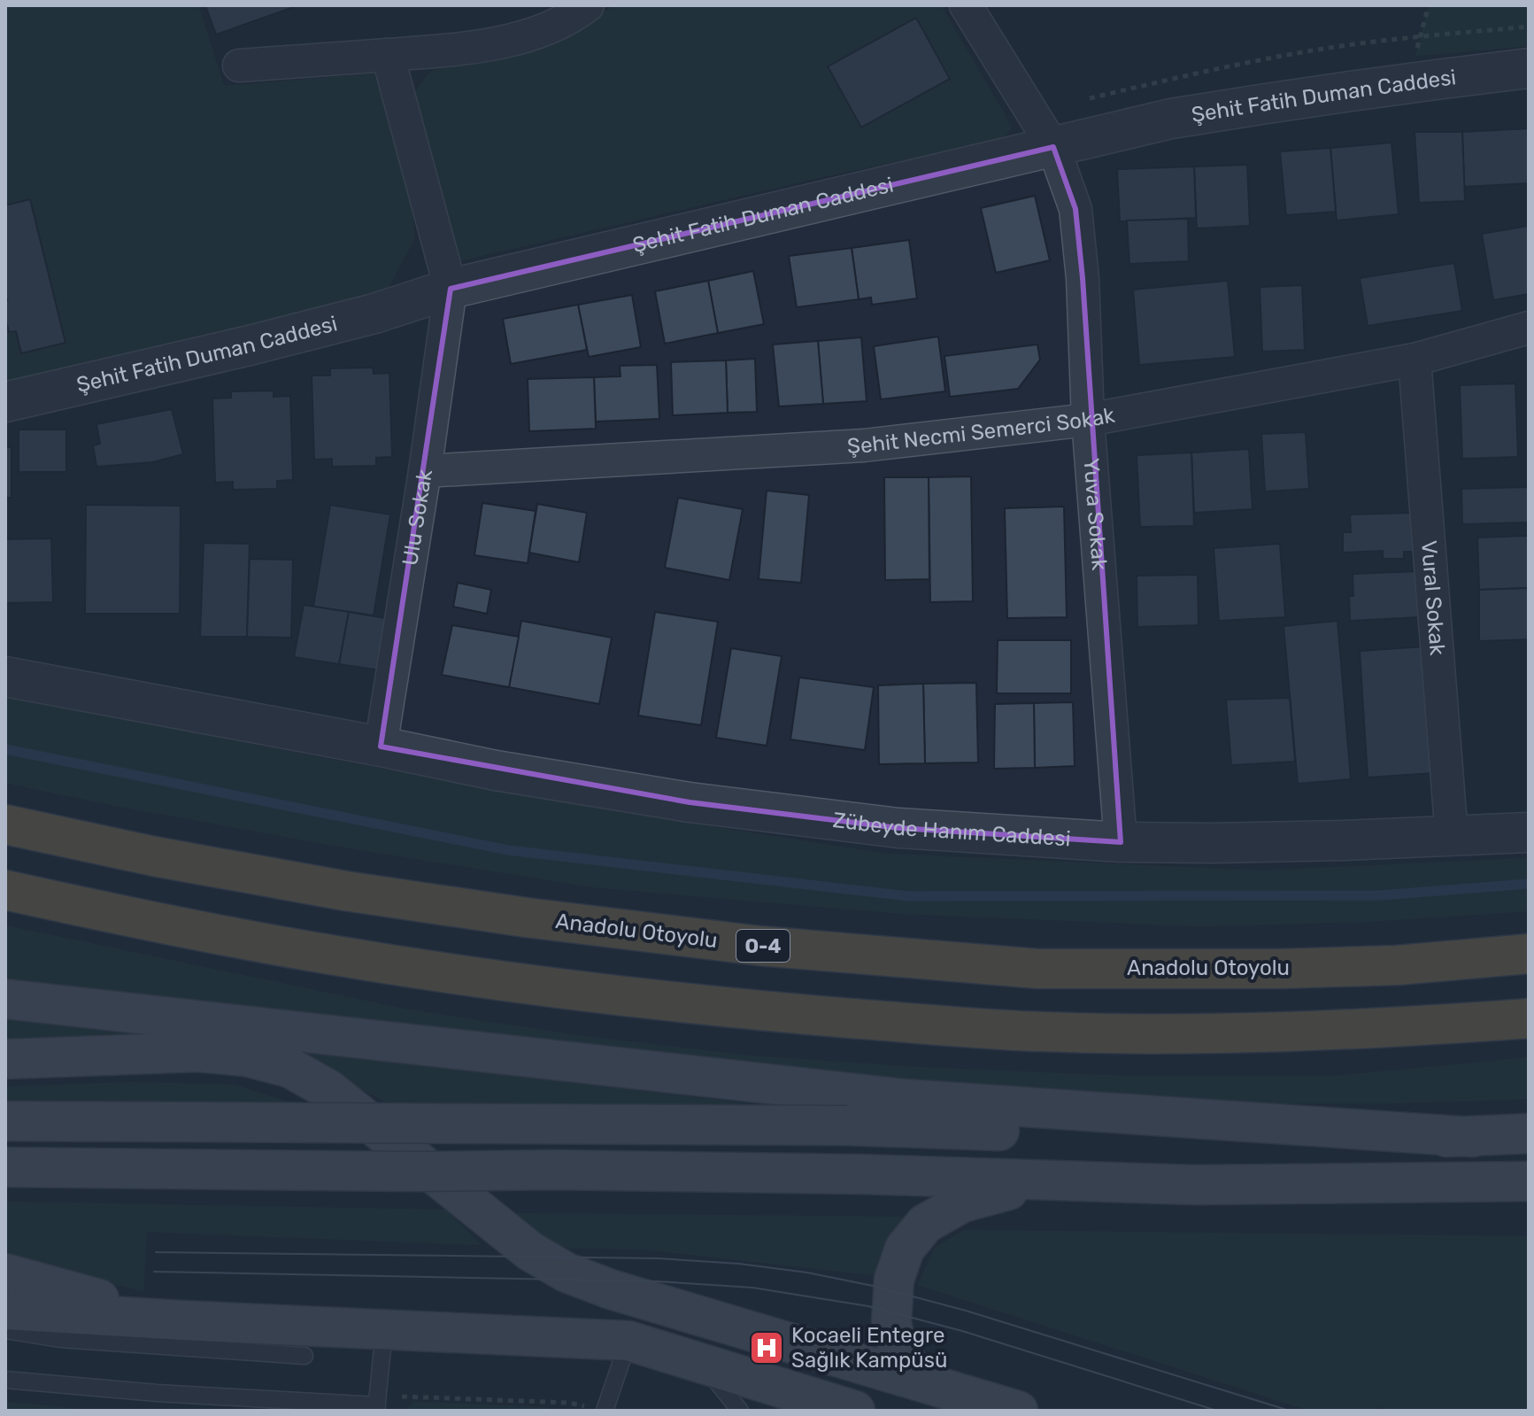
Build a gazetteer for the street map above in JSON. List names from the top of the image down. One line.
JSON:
{"streets":{"highway":["Anadolu Otoyolu","O-4"],"street":["Şehit Fatih Duman Caddesi","Şehit Necmi Semerci Sokak","Yuva Sokak","Ulu Sokak","Vural Sokak","Zübeyde Hanım Caddesi"]},"crossings":[["Şehit Fatih Duman Caddesi","Yuva Sokak"],["Şehit Fatih Duman Caddesi","Ulu Sokak"],["Şehit Necmi Semerci Sokak","Yuva Sokak"],["Şehit Necmi Semerci Sokak","Ulu Sokak"],["Şehit Necmi Semerci Sokak","Vural Sokak"],["Yuva Sokak","Zübeyde Hanım Caddesi"],["Ulu Sokak","Zübeyde Hanım Caddesi"],["Vural Sokak","Zübeyde Hanım Caddesi"]],"places":{"hospital":["Kocaeli Entegre Sağlık Kampüsü"]}}
